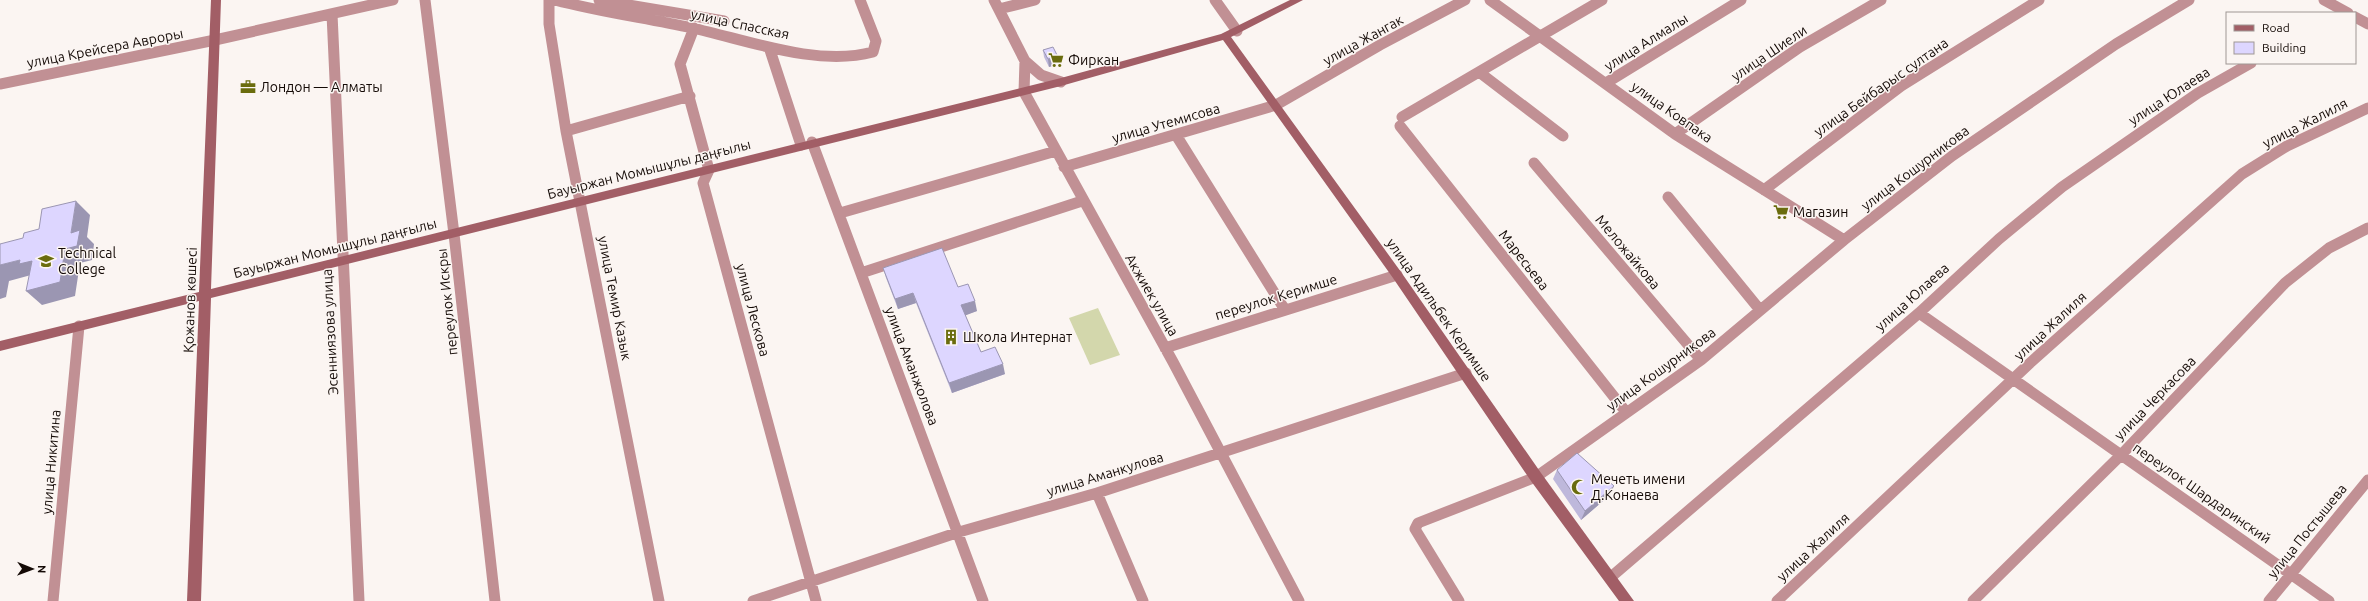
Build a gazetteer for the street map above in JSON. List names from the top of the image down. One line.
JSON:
{"streets":{"main road":["Бауыржан Момышұлы даңғылы","Қожанов көшесі","улица Адильбек Керимше"],"street":["улица Спасская","улица Жангак","улица Алмалы","улица Крейсера Авроры","улица Шиели","улица Бейбарыс султана","улица Юлаева","улица Ковпака","улица Утемисова","улица Жалиля","улица Кошурникова","Меложайкова","Маресьева","Акжиек улица","переулок Керимше","улица Темир Казык","переулок Искры","улица Лескова","Эсенниязова улица","улица Аманжолова","улица Черкасова","улица Никитина","улица Аманкулова","переулок Шардаринский","улица Постышева"]},"crossings":[["улица Спасская","улица Лескова"],["улица Спасская","улица Аманжолова"],["улица Жангак","улица Утемисова"],["улица Жангак","улица Адильбек Керимше"],["улица Алмалы","улица Ковпака"],["улица Крейсера Авроры","Қожанов көшесі"],["улица Крейсера Авроры","Эсенниязова улица"],["улица Шиели","улица Ковпака"],["улица Бейбарыс султана","улица Ковпака"],["улица Юлаева","улица Адильбек Керимше"],["улица Юлаева","переулок Шардаринский"],["улица Ковпака","улица Кошурникова"],["улица Утемисова","Акжиек улица"],["улица Утемисова","улица Адильбек Керимше"],["улица Жалиля","переулок Шардаринский"],["улица Кошурникова","Меложайкова"],["улица Кошурникова","Маресьева"],["улица Кошурникова","улица Адильбек Керимше"],["Бауыржан Момышұлы даңғылы","Акжиек улица"],["Бауыржан Момышұлы даңғылы","улица Темир Казык"],["Бауыржан Момышұлы даңғылы","Қожанов көшесі"],["Бауыржан Момышұлы даңғылы","переулок Искры"],["Бауыржан Момышұлы даңғылы","улица Лескова"],["Бауыржан Момышұлы даңғылы","улица Адильбек Керимше"],["Бауыржан Момышұлы даңғылы","Эсенниязова улица"],["Бауыржан Момышұлы даңғылы","улица Аманжолова"],["Бауыржан Момышұлы даңғылы","улица Никитина"],["Акжиек улица","переулок Керимше"],["Акжиек улица","улица Аманкулова"],["переулок Керимше","улица Адильбек Керимше"],["улица Лескова","улица Аманкулова"],["улица Адильбек Керимше","улица Аманкулова"],["улица Аманжолова","улица Аманкулова"],["улица Черкасова","переулок Шардаринский"],["переулок Шардаринский","улица Постышева"]],"places":{"supermarket":["Фиркан","Магазин"],"office":["Лондон — Алматы"],"school or university":["Technical College"],"building":["Школа Интернат"],"mosque":["Мечеть имени Д.Конаева"]},"legend":["Road","Building"],"north":"right"}
